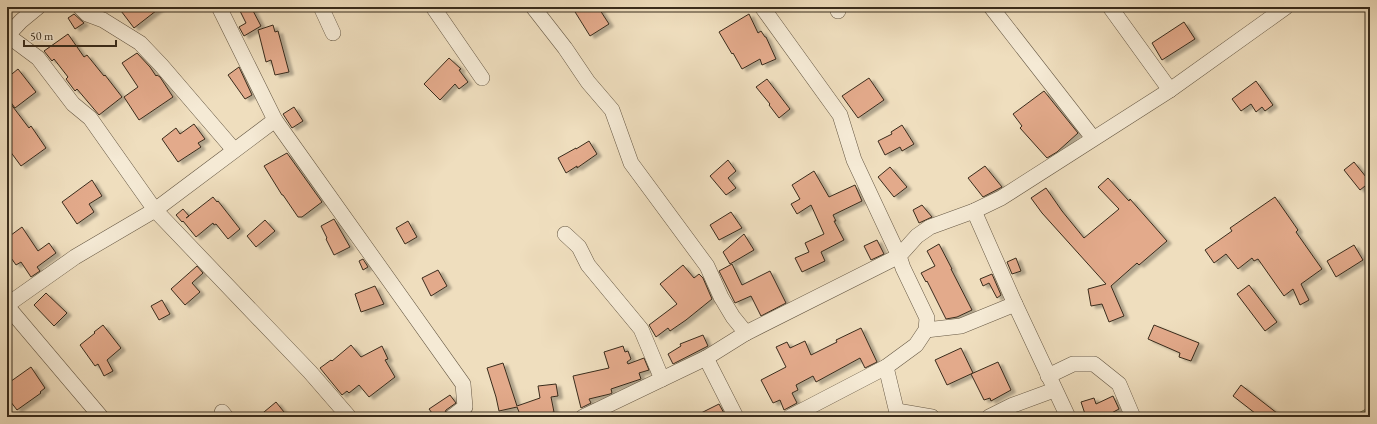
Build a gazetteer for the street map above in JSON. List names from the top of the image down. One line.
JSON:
{"scale_bar":"50 m"}
